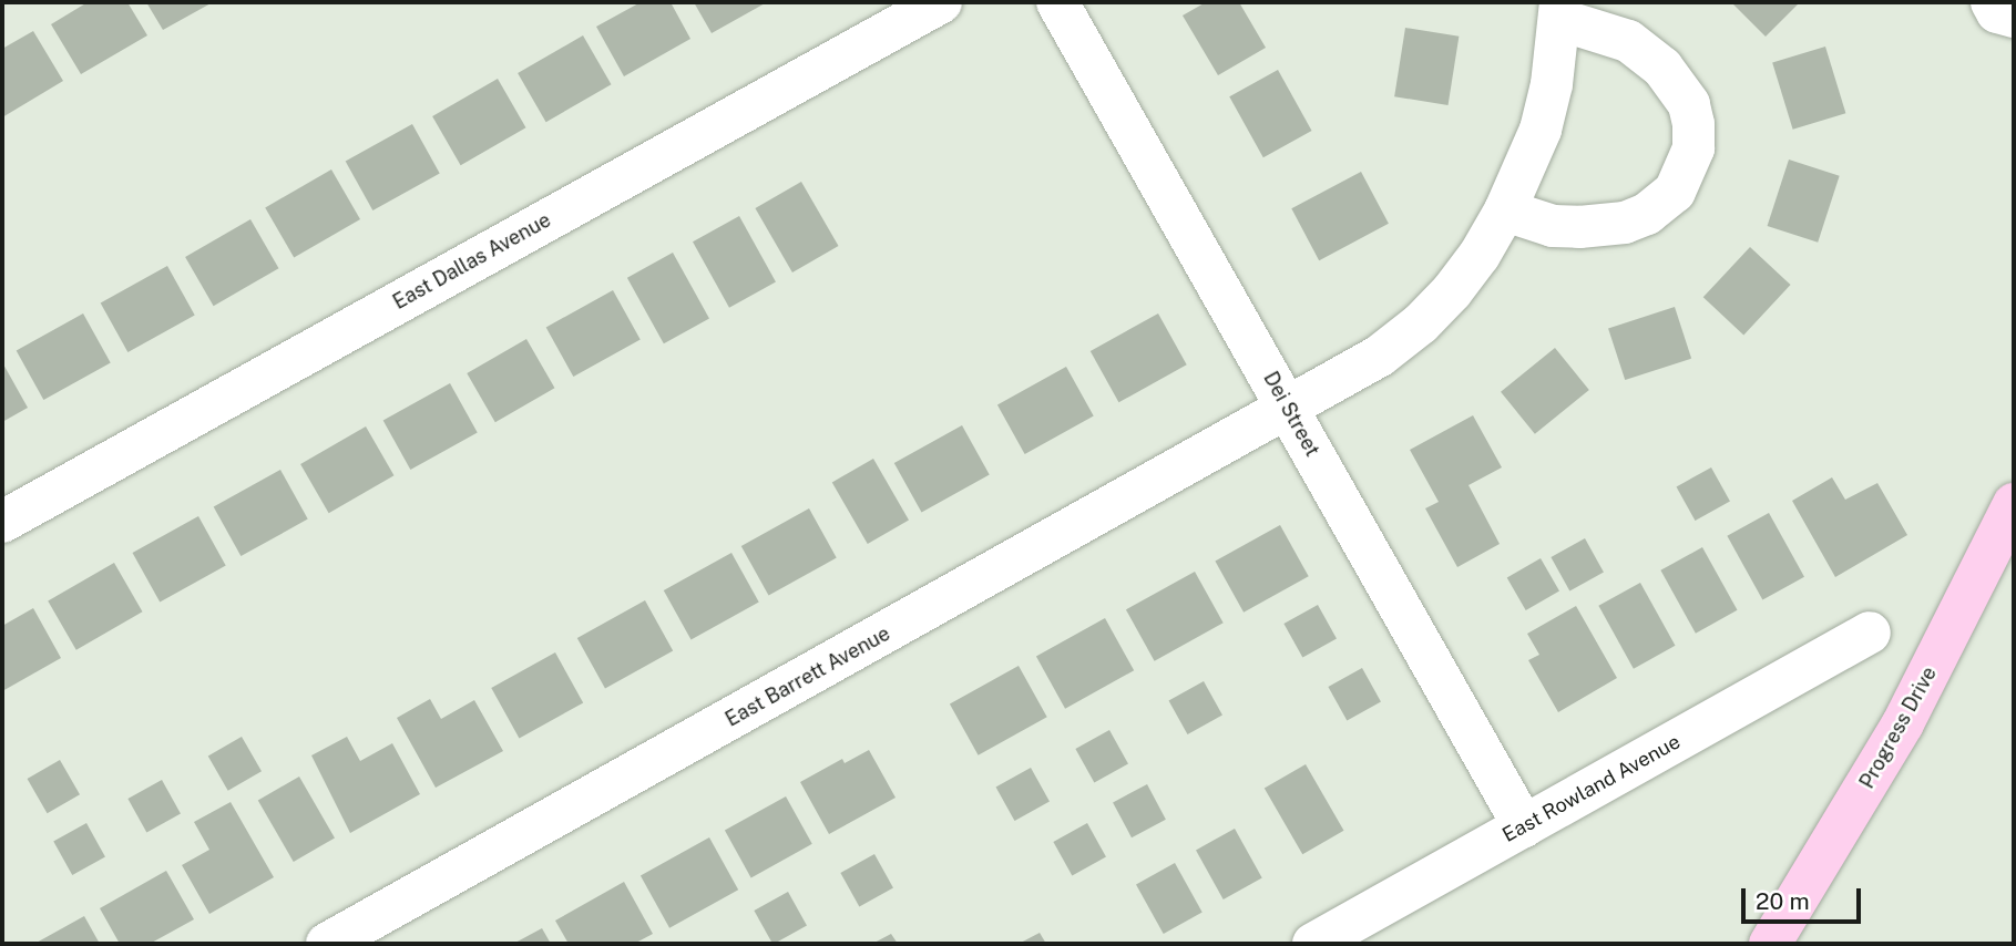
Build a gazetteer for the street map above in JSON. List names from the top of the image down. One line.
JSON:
{"streets":{"main road":["Progress Drive"],"street":["East Dallas Avenue","Dei Street","East Barrett Avenue","East Rowland Avenue"]},"crossings":[["Dei Street","East Barrett Avenue"],["Dei Street","East Rowland Avenue"]],"scale_bar":"20 m"}
